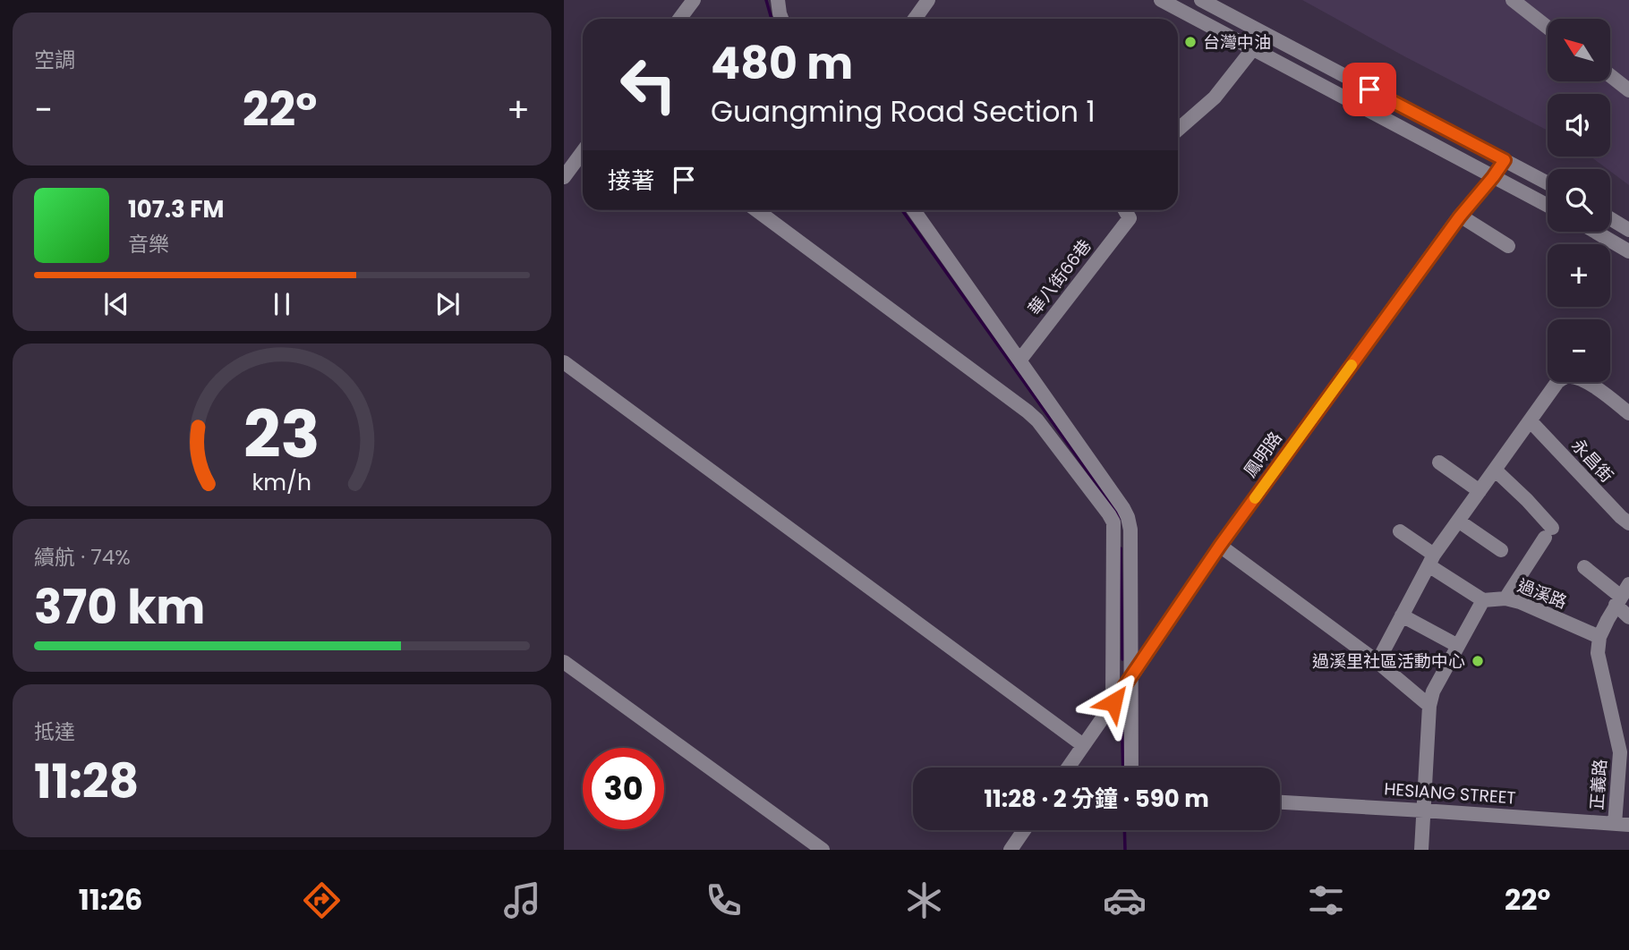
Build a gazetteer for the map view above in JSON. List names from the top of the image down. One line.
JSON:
{"streets":{"street":["華八街66巷","鳳明路","永昌街","過溪路","正義路","HESIANG STREET"]},"crossings":[["過溪路","正義路"],["正義路","HESIANG STREET"]],"places":["台灣中油","過溪里社區活動中心"],"north":"top left","page":{"tile":["空調",["續航 · 74%","370 km"],["抵達","11:28"]],"map_buttons":["+","−"],"turn":["480 m","Guangming Road Section 1"],"heat":["−","22°","+"],"then":"接著","song":["107.3 FM","音樂"],"limit":"30","trip":"11:28 · 2 分鐘 · 590 m","tabs":["11:26","22°"],"gauge":["23","km/h"]}}
